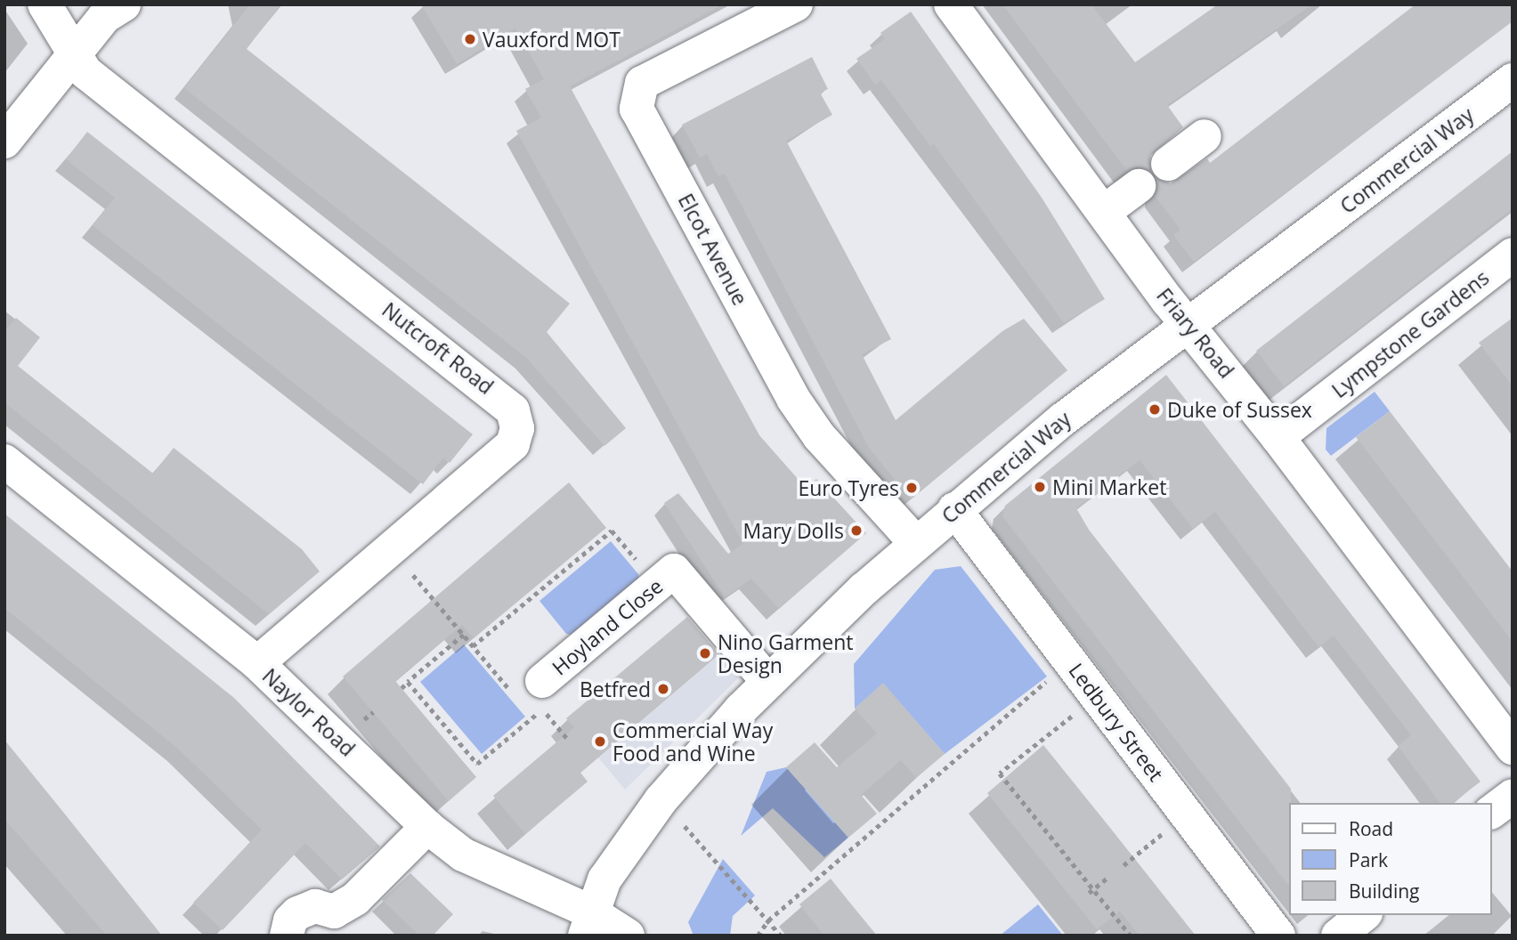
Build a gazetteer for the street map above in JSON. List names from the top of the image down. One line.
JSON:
{"streets":{"street":["Commercial Way","Elcot Avenue","Friary Road","Lympstone Gardens","Nutcroft Road","Hoyland Close","Naylor Road","Ledbury Street"]},"crossings":[["Commercial Way","Elcot Avenue"],["Commercial Way","Friary Road"],["Commercial Way","Hoyland Close"],["Commercial Way","Naylor Road"],["Commercial Way","Ledbury Street"],["Friary Road","Lympstone Gardens"],["Nutcroft Road","Naylor Road"]],"places":["Vauxford MOT","Duke of Sussex","Mini Market","Euro Tyres","Mary Dolls","Nino Garment Design","Betfred","Commercial Way Food and Wine"],"legend":["Road","Park","Building"]}
